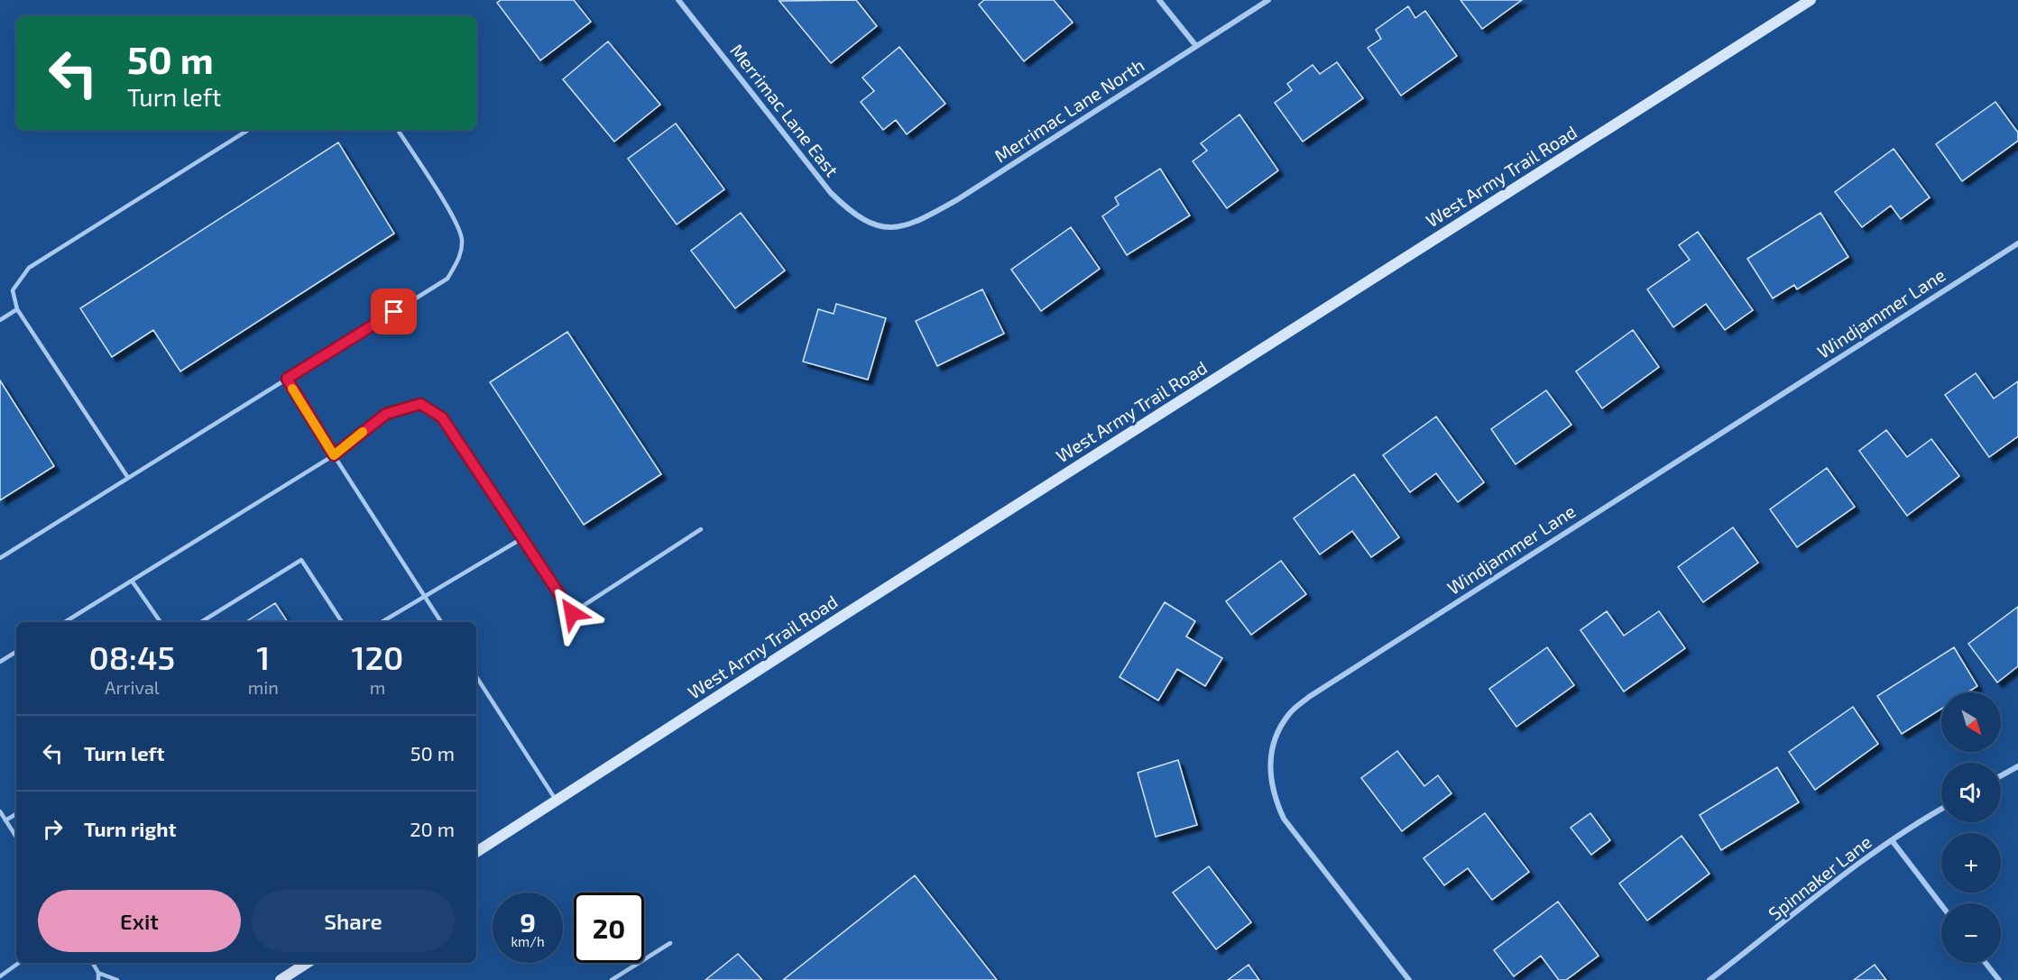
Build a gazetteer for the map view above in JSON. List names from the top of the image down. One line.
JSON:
{"streets":{"main road":["West Army Trail Road"],"street":["Merrimac Lane East","Merrimac Lane North","Windjammer Lane","Spinnaker Lane"]},"crossings":[["Merrimac Lane East","Merrimac Lane North"]],"north":"bottom right","page":{"turn":["50 m","Turn left"],"eta":["08:45","Arrival","1","min","120","m"],"map_buttons":["+","−"],"list":[{"name":"Turn left","value":"50 m"},{"name":"Turn right","value":"20 m"}],"buttons":["Exit","Share"],"speed":"9 km/h","limit":"20"}}
